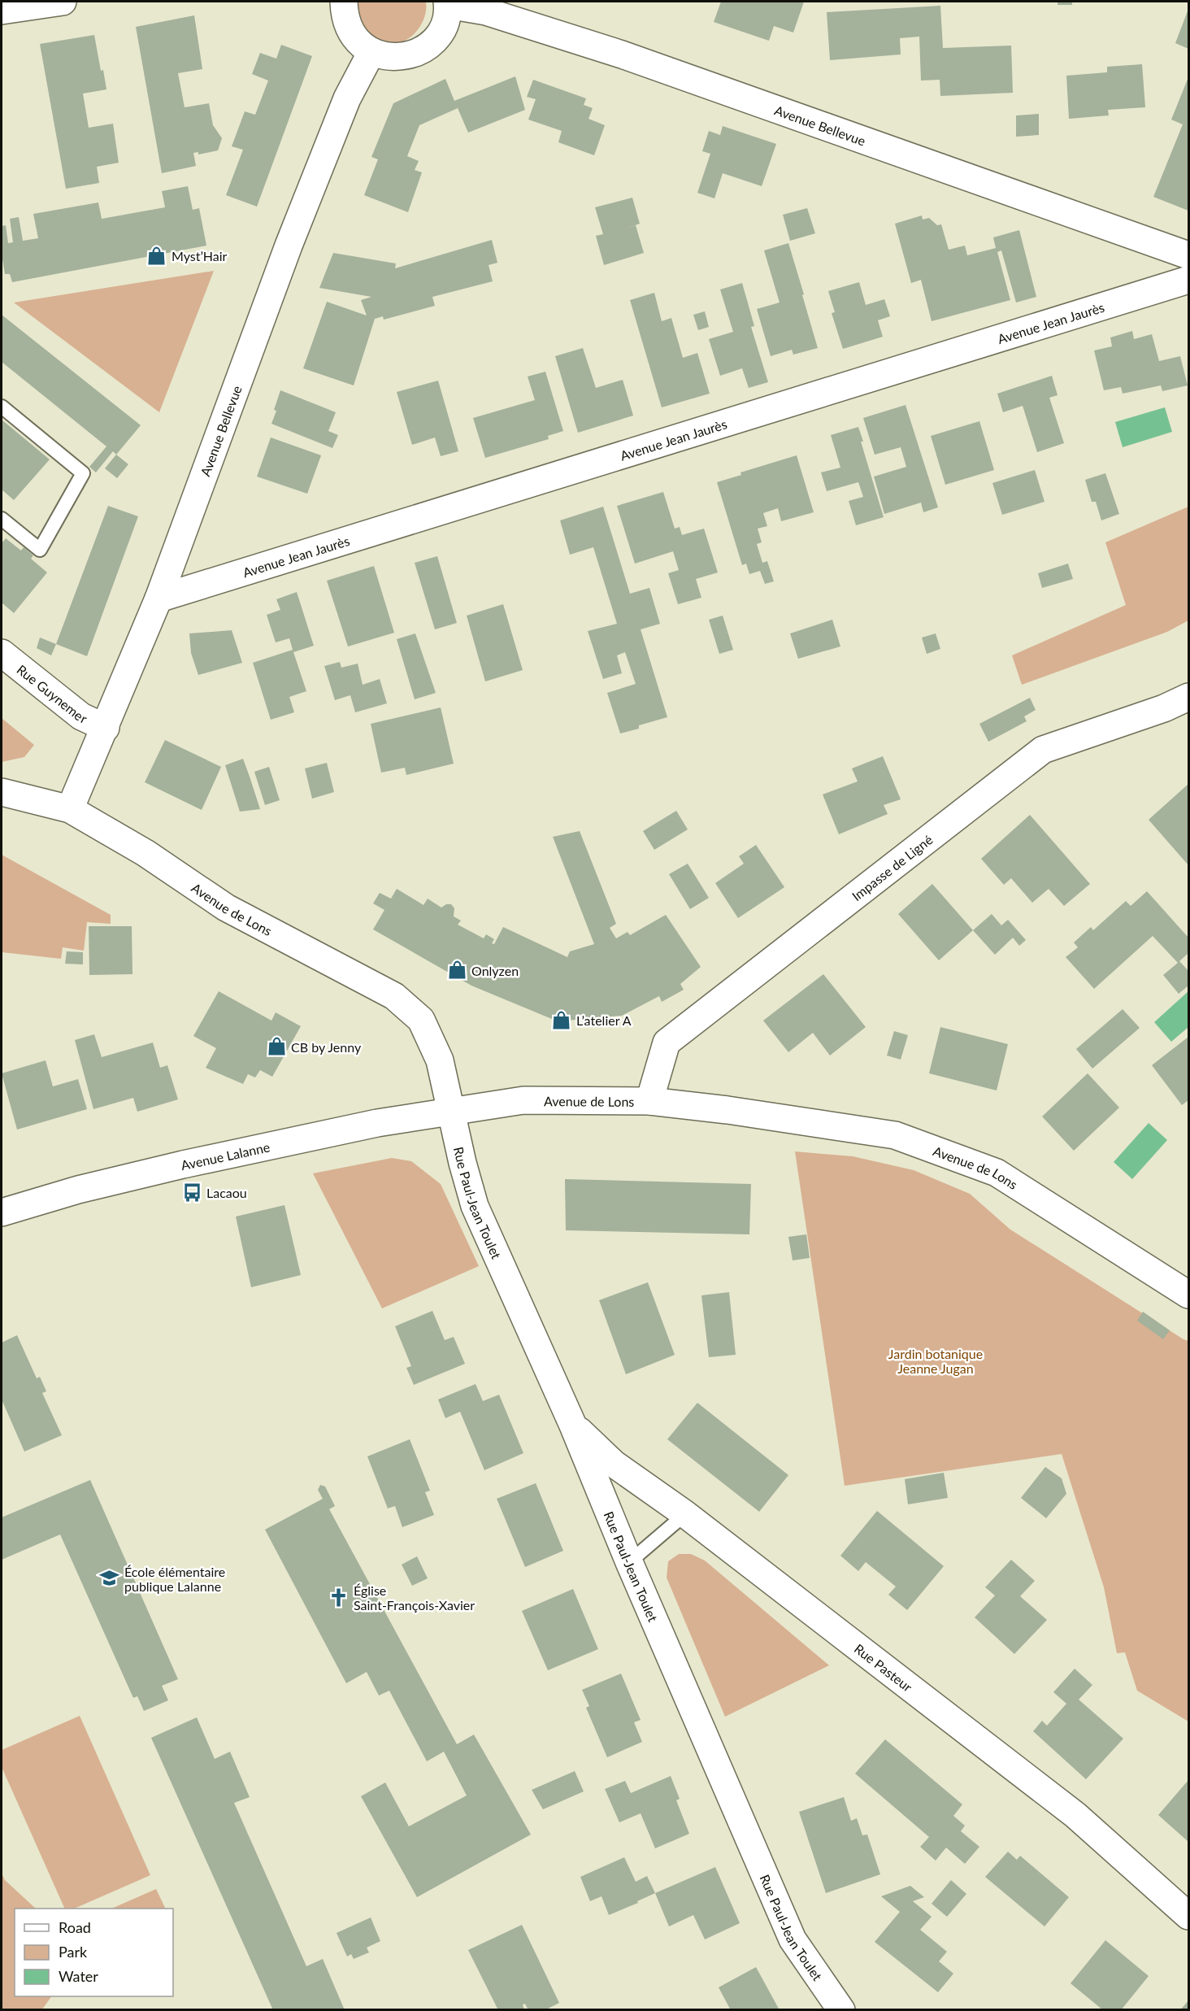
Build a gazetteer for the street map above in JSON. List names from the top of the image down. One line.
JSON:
{"streets":{"street":["Avenue Bellevue","Avenue Jean Jaurès","Rue Guynemer","Impasse de Ligné","Avenue de Lons","Avenue Lalanne","Rue Paul-Jean Toulet","Rue Pasteur"]},"crossings":[["Avenue Bellevue","Avenue Jean Jaurès"],["Avenue Bellevue","Rue Guynemer"],["Avenue Bellevue","Avenue de Lons"],["Impasse de Ligné","Avenue de Lons"],["Avenue de Lons","Avenue Lalanne"],["Avenue de Lons","Rue Paul-Jean Toulet"],["Avenue Lalanne","Rue Paul-Jean Toulet"],["Rue Paul-Jean Toulet","Rue Pasteur"]],"parks":["Jardin botanique Jeanne Jugan"],"places":{"shop":["Myst’Hair","Onlyzen","L’atelier A","CB by Jenny"],"bus stop":["Lacaou"],"school or university":["École élémentaire publique Lalanne"],"church":["Église Saint-François-Xavier"]},"legend":["Road","Park","Water"]}
